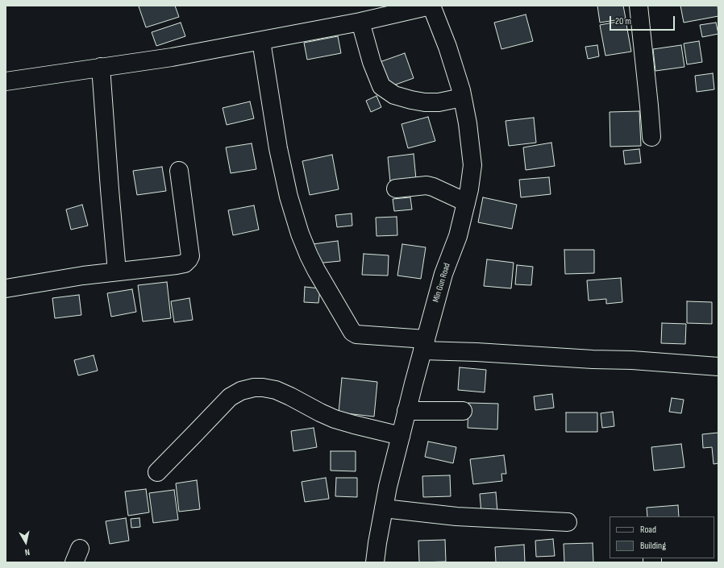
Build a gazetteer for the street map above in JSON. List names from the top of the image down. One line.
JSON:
{"streets":{"street":["Min Gun Road"]},"legend":["Road","Building"],"scale_bar":"20 m","north":"bottom"}
